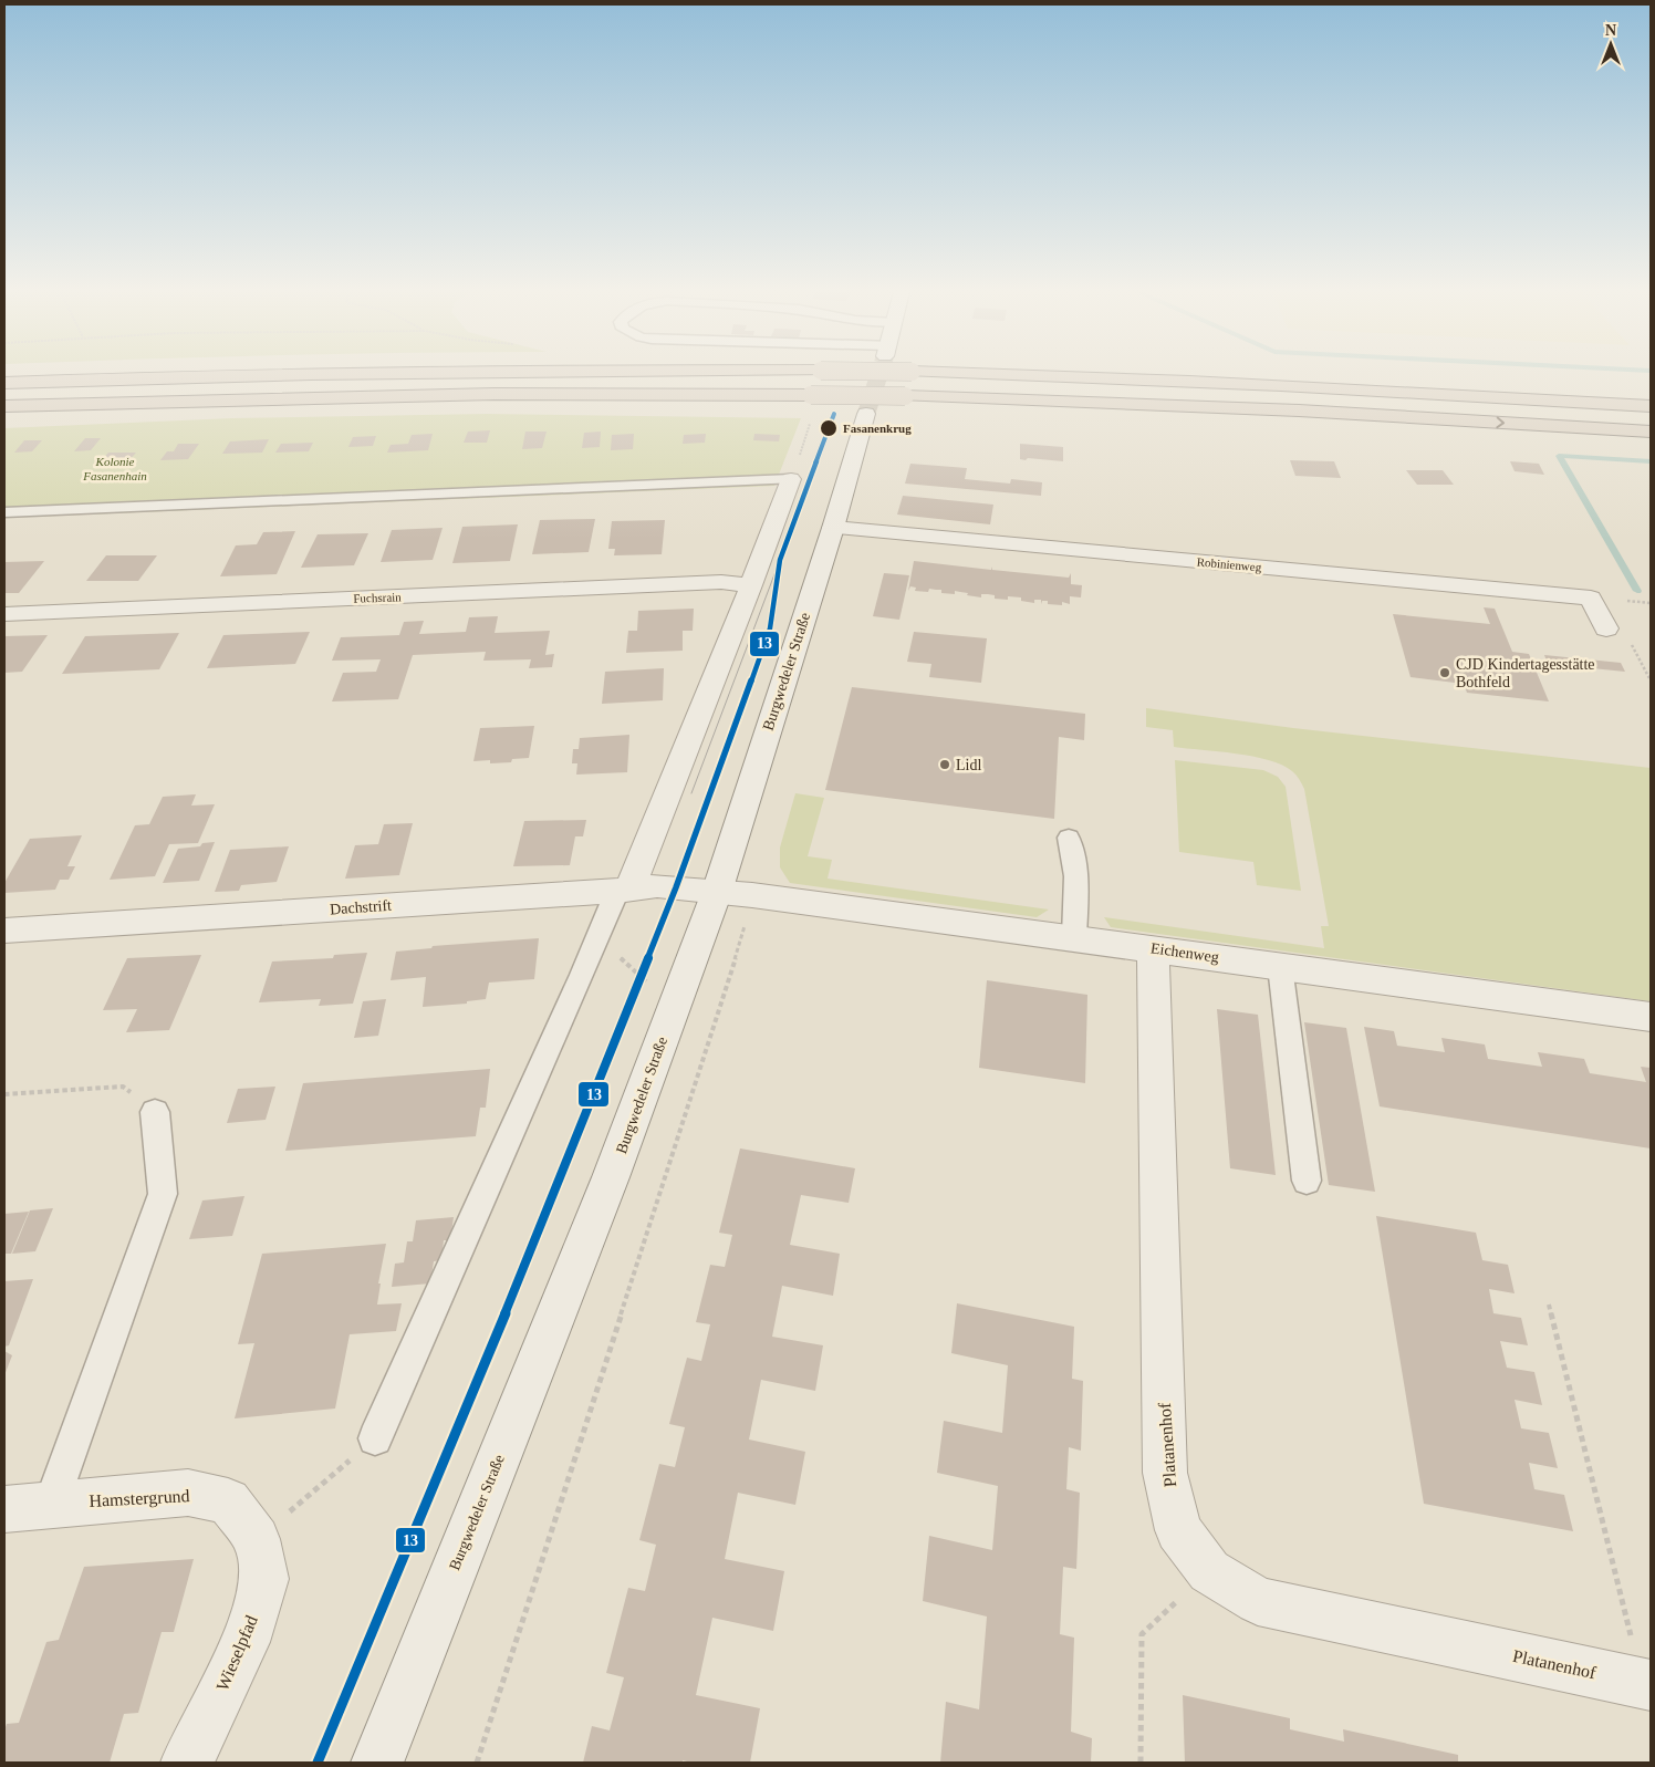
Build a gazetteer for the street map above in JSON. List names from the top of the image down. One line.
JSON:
{"streets":{"street":["Robinienweg","Fuchsrain","Burgwedeler Straße","Dachstrift","Eichenweg","Platanenhof","Hamstergrund","Wieselpfad"]},"crossings":[["Robinienweg","Burgwedeler Straße"],["Burgwedeler Straße","Dachstrift"],["Burgwedeler Straße","Eichenweg"],["Dachstrift","Eichenweg"],["Eichenweg","Platanenhof"],["Hamstergrund","Wieselpfad"]],"parks":["Kolonie Fasanenhain"],"places":["Fasanenkrug","CJD Kindertagesstätte Bothfeld","Lidl"],"lines":["transit line 13"],"north":"top"}
